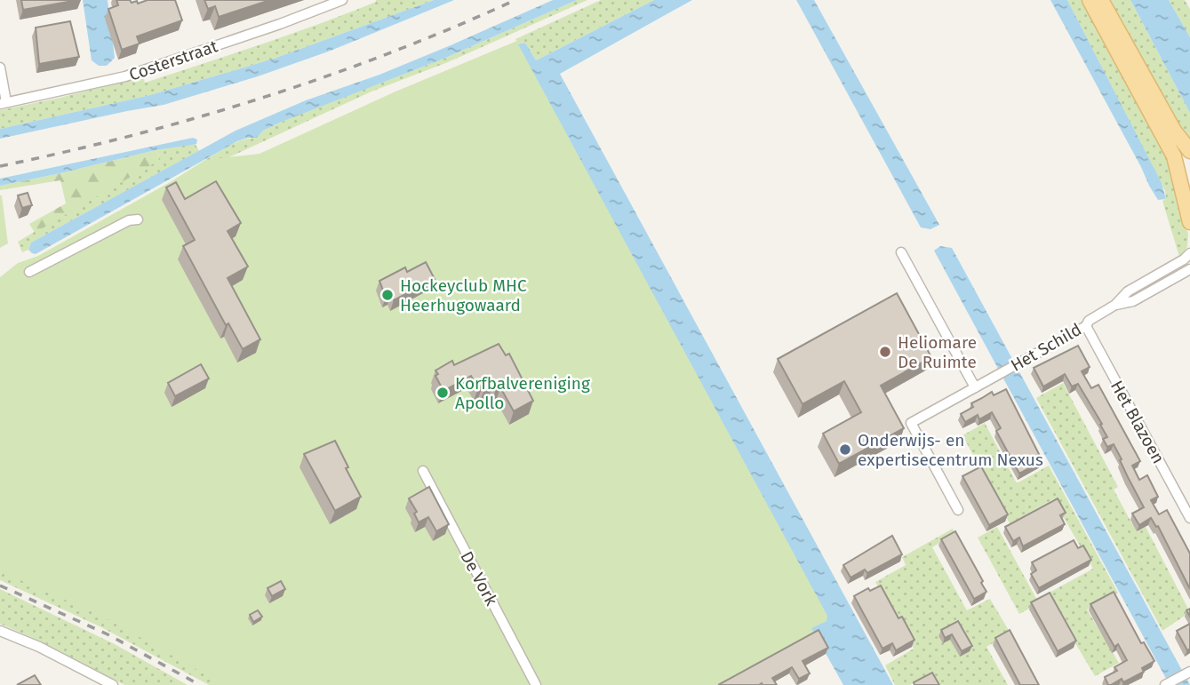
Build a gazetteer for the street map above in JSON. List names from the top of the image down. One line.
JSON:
{"streets":{"street":["Costerstraat","Het Schild","Het Blazoen","De Vork"]},"crossings":[["Het Schild","Het Blazoen"]],"places":["Hockeyclub MHC Heerhugowaard","Heliomare De Ruimte","Korfbalvereniging Apollo","Onderwijs- en expertisecentrum Nexus"]}
